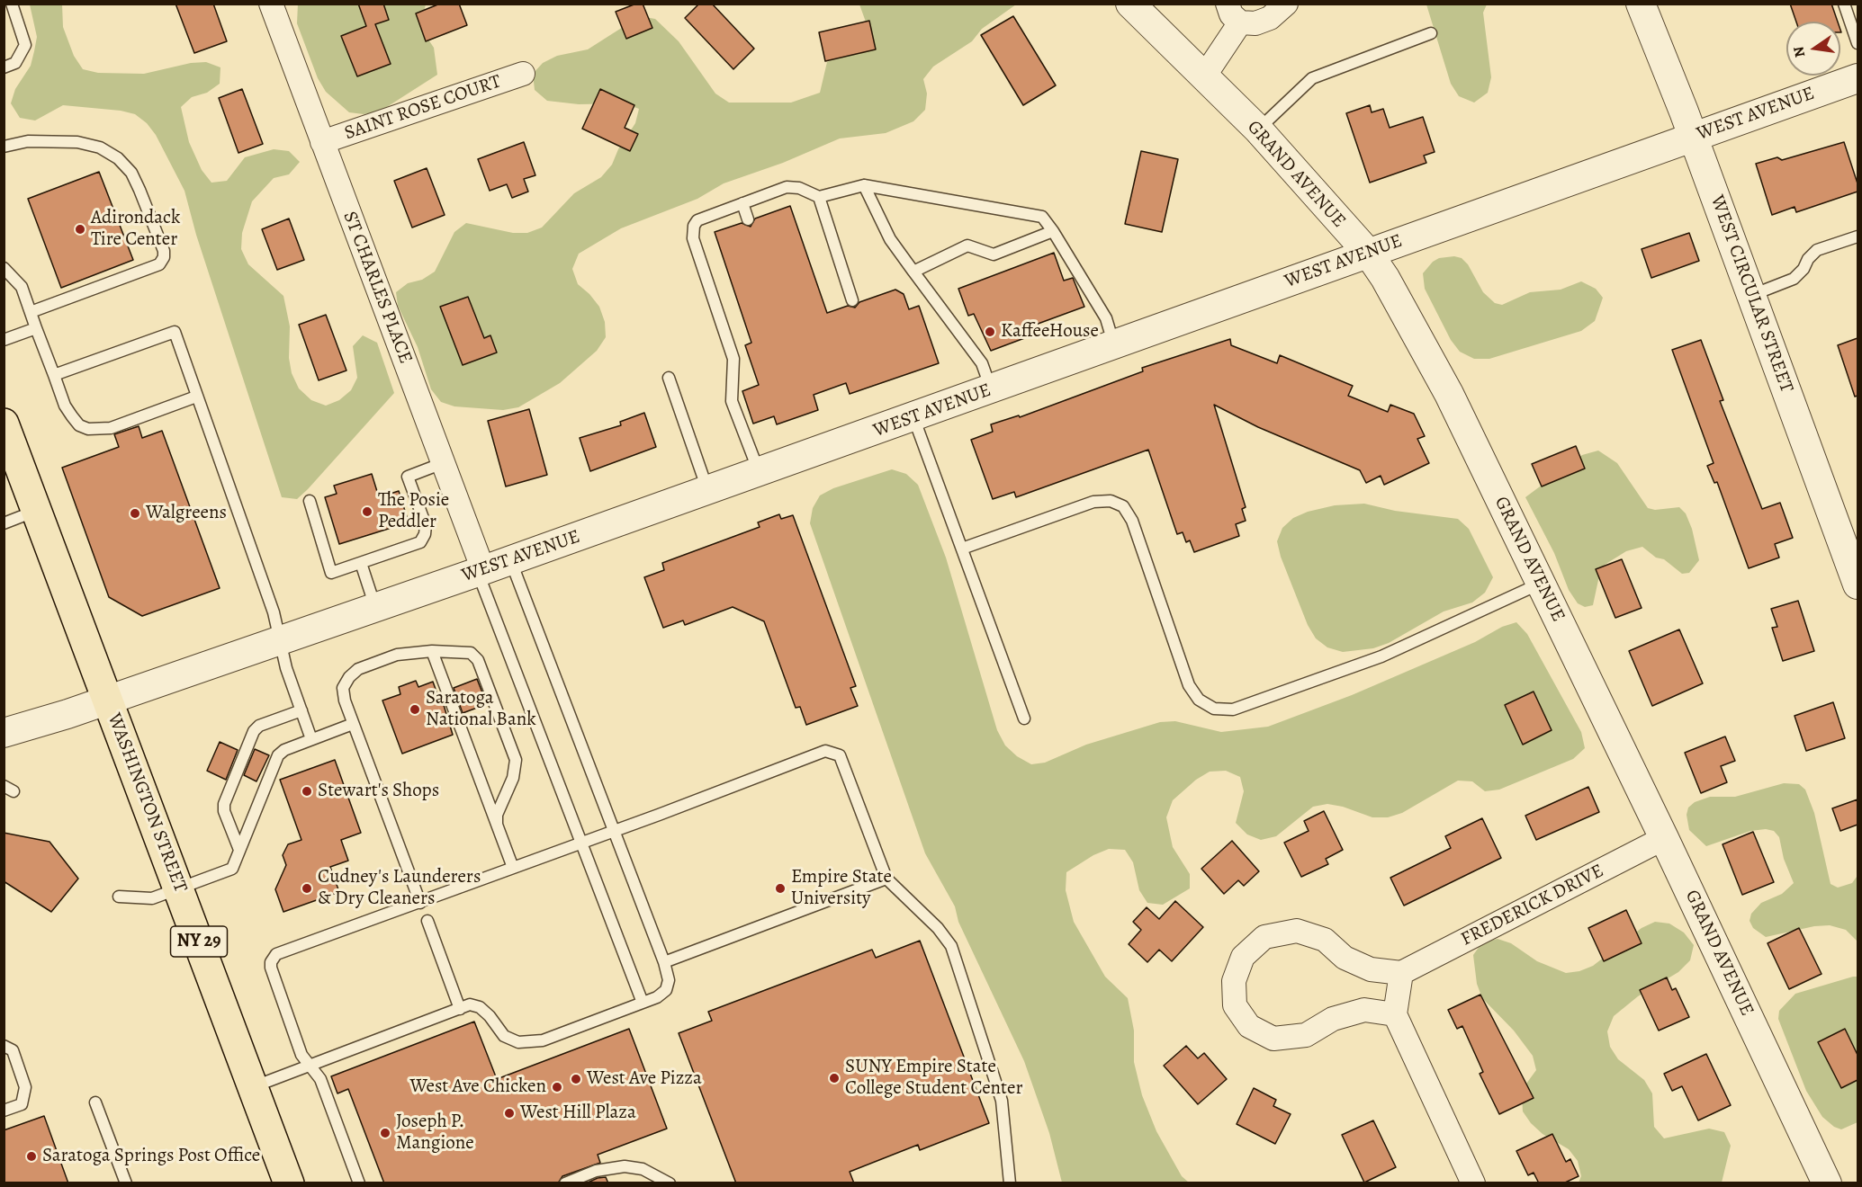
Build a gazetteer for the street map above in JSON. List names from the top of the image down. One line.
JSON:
{"streets":{"highway":["WASHINGTON STREET","NY 29"],"street":["SAINT ROSE COURT","WEST AVENUE","GRAND AVENUE","ST CHARLES PLACE","WEST CIRCULAR STREET","FREDERICK DRIVE"]},"crossings":[["SAINT ROSE COURT","ST CHARLES PLACE"],["WEST AVENUE","GRAND AVENUE"],["WEST AVENUE","ST CHARLES PLACE"],["WEST AVENUE","WEST CIRCULAR STREET"],["WEST AVENUE","WASHINGTON STREET"],["GRAND AVENUE","FREDERICK DRIVE"]],"places":["Adirondack Tire Center","KaffeeHouse","The Posie Peddler","Walgreens","Saratoga National Bank","Stewart's Shops","Cudney's Launderers & Dry Cleaners","Empire State University","SUNY Empire State College Student Center","West Ave Pizza","West Ave Chicken","West Hill Plaza","Joseph P. Mangione","Saratoga Springs Post Office"],"north":"left"}
